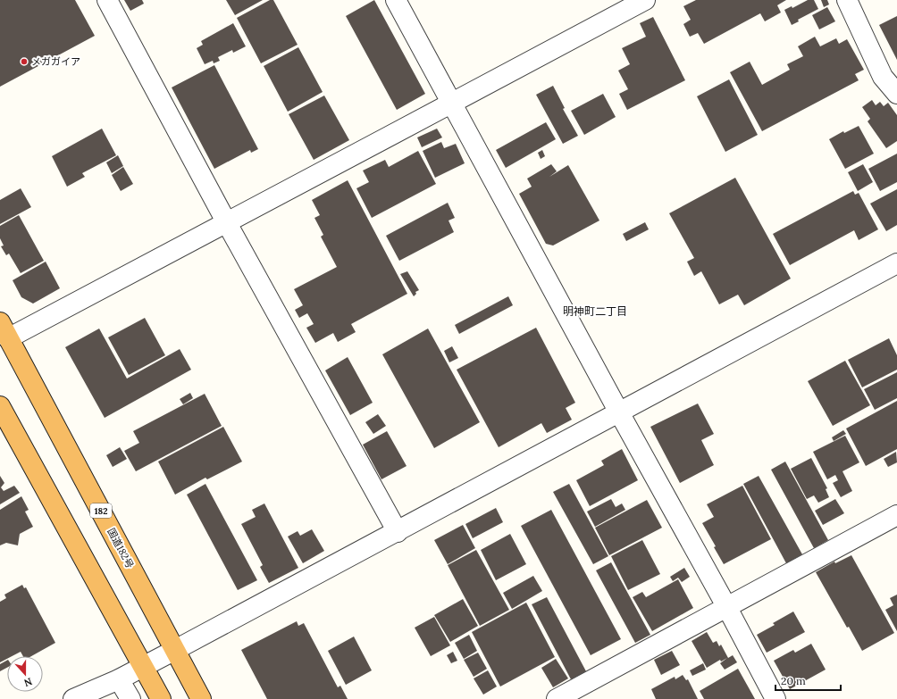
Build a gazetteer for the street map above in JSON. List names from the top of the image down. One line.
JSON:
{"streets":{"highway":["182","国道182号"]},"districts":["明神町二丁目"],"places":["メガガイア"],"scale_bar":"20 m","north":"bottom"}
